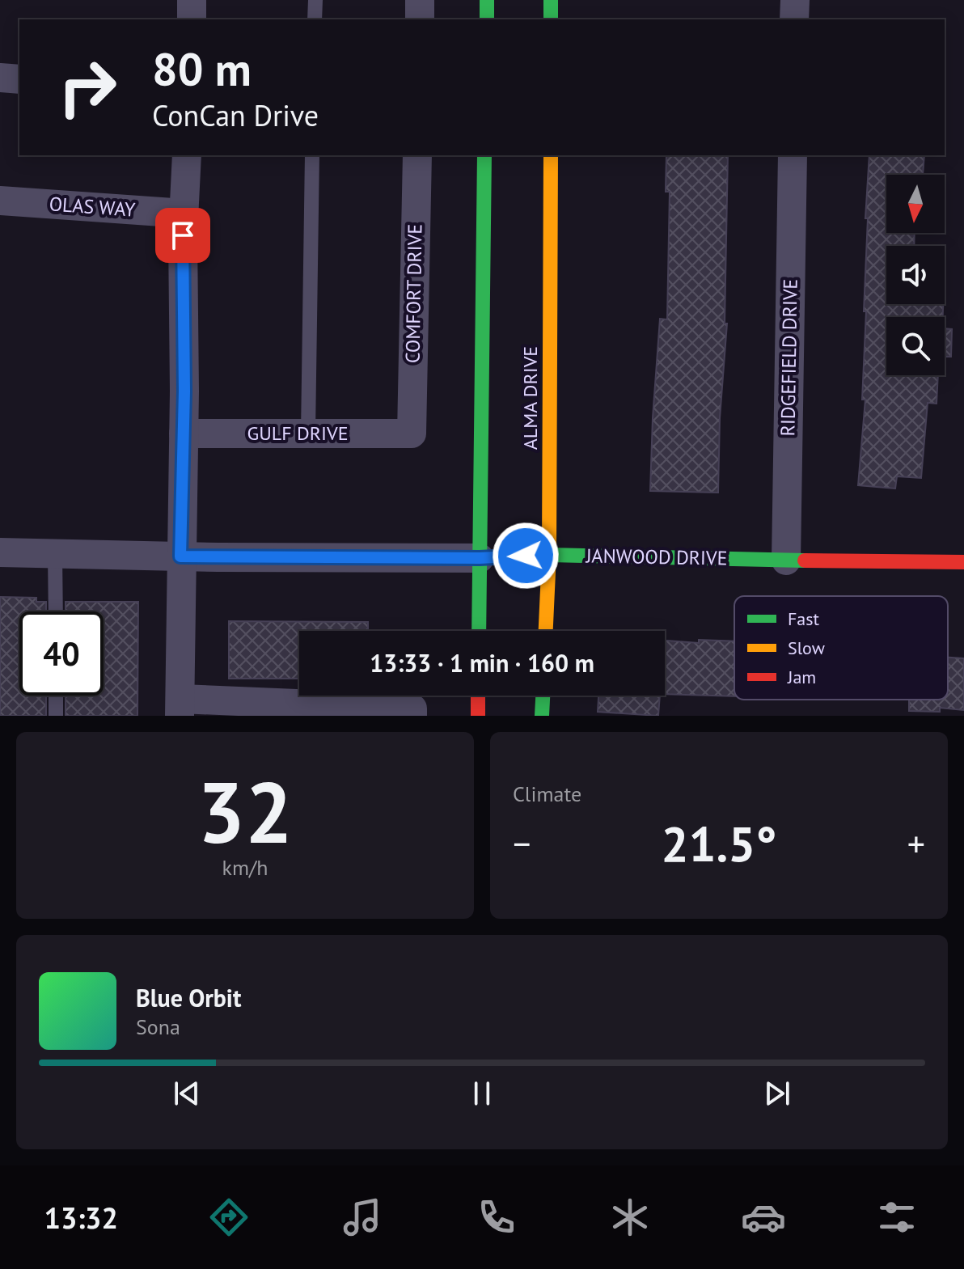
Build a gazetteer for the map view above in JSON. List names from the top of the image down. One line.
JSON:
{"streets":{"main road":["ALMA DRIVE","JANWOOD DRIVE"],"street":["OLAS WAY","COMFORT DRIVE","RIDGEFIELD DRIVE","GULF DRIVE"]},"crossings":[["COMFORT DRIVE","GULF DRIVE"],["RIDGEFIELD DRIVE","JANWOOD DRIVE"],["ALMA DRIVE","JANWOOD DRIVE"]],"legend":["Fast","Slow","Jam"],"north":"bottom","page":{"turn":["80 m","ConCan Drive"],"limit":"40","trip":"13:33 · 1 min · 160 m","tile":[["32","km/h"],"Climate"],"heat":["−","21.5°","+"],"song":["Blue Orbit","Sona"],"tabs":"13:32"}}
